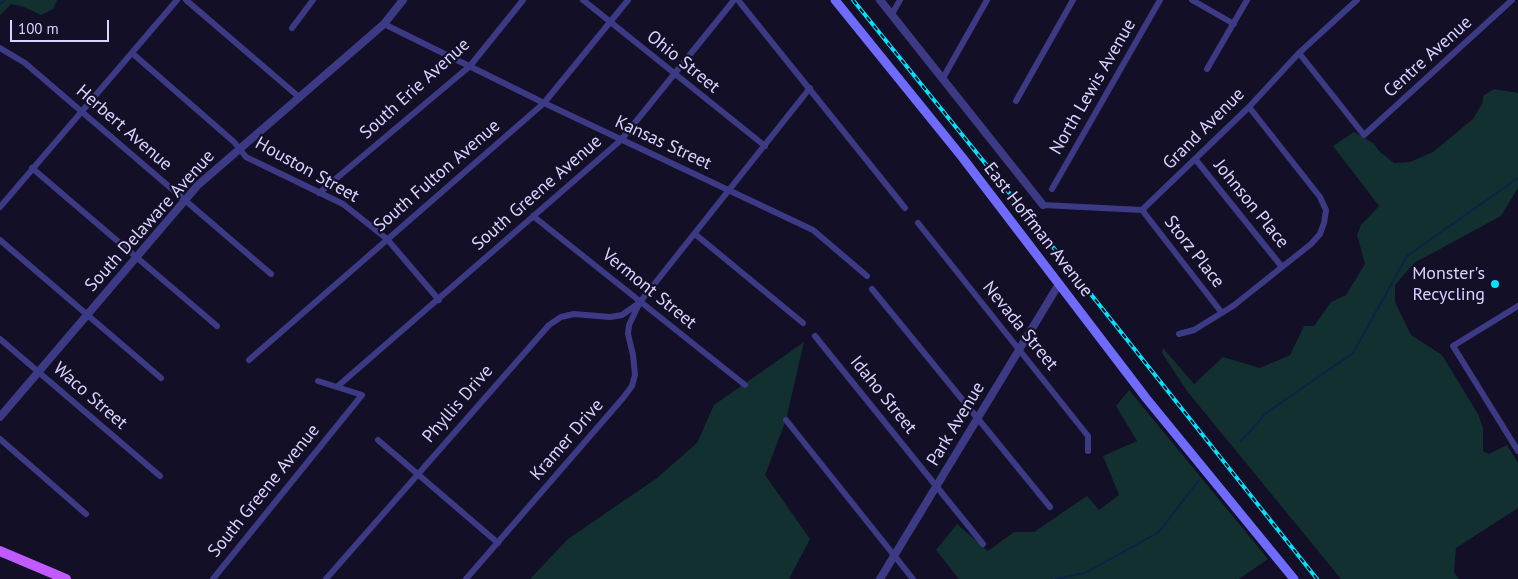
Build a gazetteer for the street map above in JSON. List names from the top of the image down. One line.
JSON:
{"streets":{"main road":["East Hoffman Avenue"],"street":["Centre Avenue","Ohio Street","North Lewis Avenue","South Erie Avenue","Herbert Avenue","Grand Avenue","Kansas Street","Houston Street","South Fulton Avenue","South Greene Avenue","Johnson Place","South Delaware Avenue","Storz Place","Vermont Street","Nevada Street","Idaho Street","Waco Street","Phyllis Drive","Park Avenue","Kramer Drive"]},"crossings":[["Centre Avenue","Grand Avenue"],["Ohio Street","South Fulton Avenue"],["Ohio Street","South Greene Avenue"],["South Erie Avenue","Kansas Street"],["South Erie Avenue","Houston Street"],["Herbert Avenue","South Delaware Avenue"],["Grand Avenue","Johnson Place"],["Grand Avenue","Storz Place"],["Kansas Street","South Fulton Avenue"],["Kansas Street","South Greene Avenue"],["Kansas Street","South Delaware Avenue"],["Houston Street","South Fulton Avenue"],["Houston Street","South Greene Avenue"],["Houston Street","South Delaware Avenue"],["South Greene Avenue","Vermont Street"],["South Delaware Avenue","Waco Street"],["East Hoffman Avenue","Park Avenue"],["Vermont Street","Phyllis Drive"],["Vermont Street","Kramer Drive"],["Nevada Street","Park Avenue"],["Idaho Street","Park Avenue"],["Phyllis Drive","Kramer Drive"]],"places":["Monster's Recycling"],"scale_bar":"100 m"}
